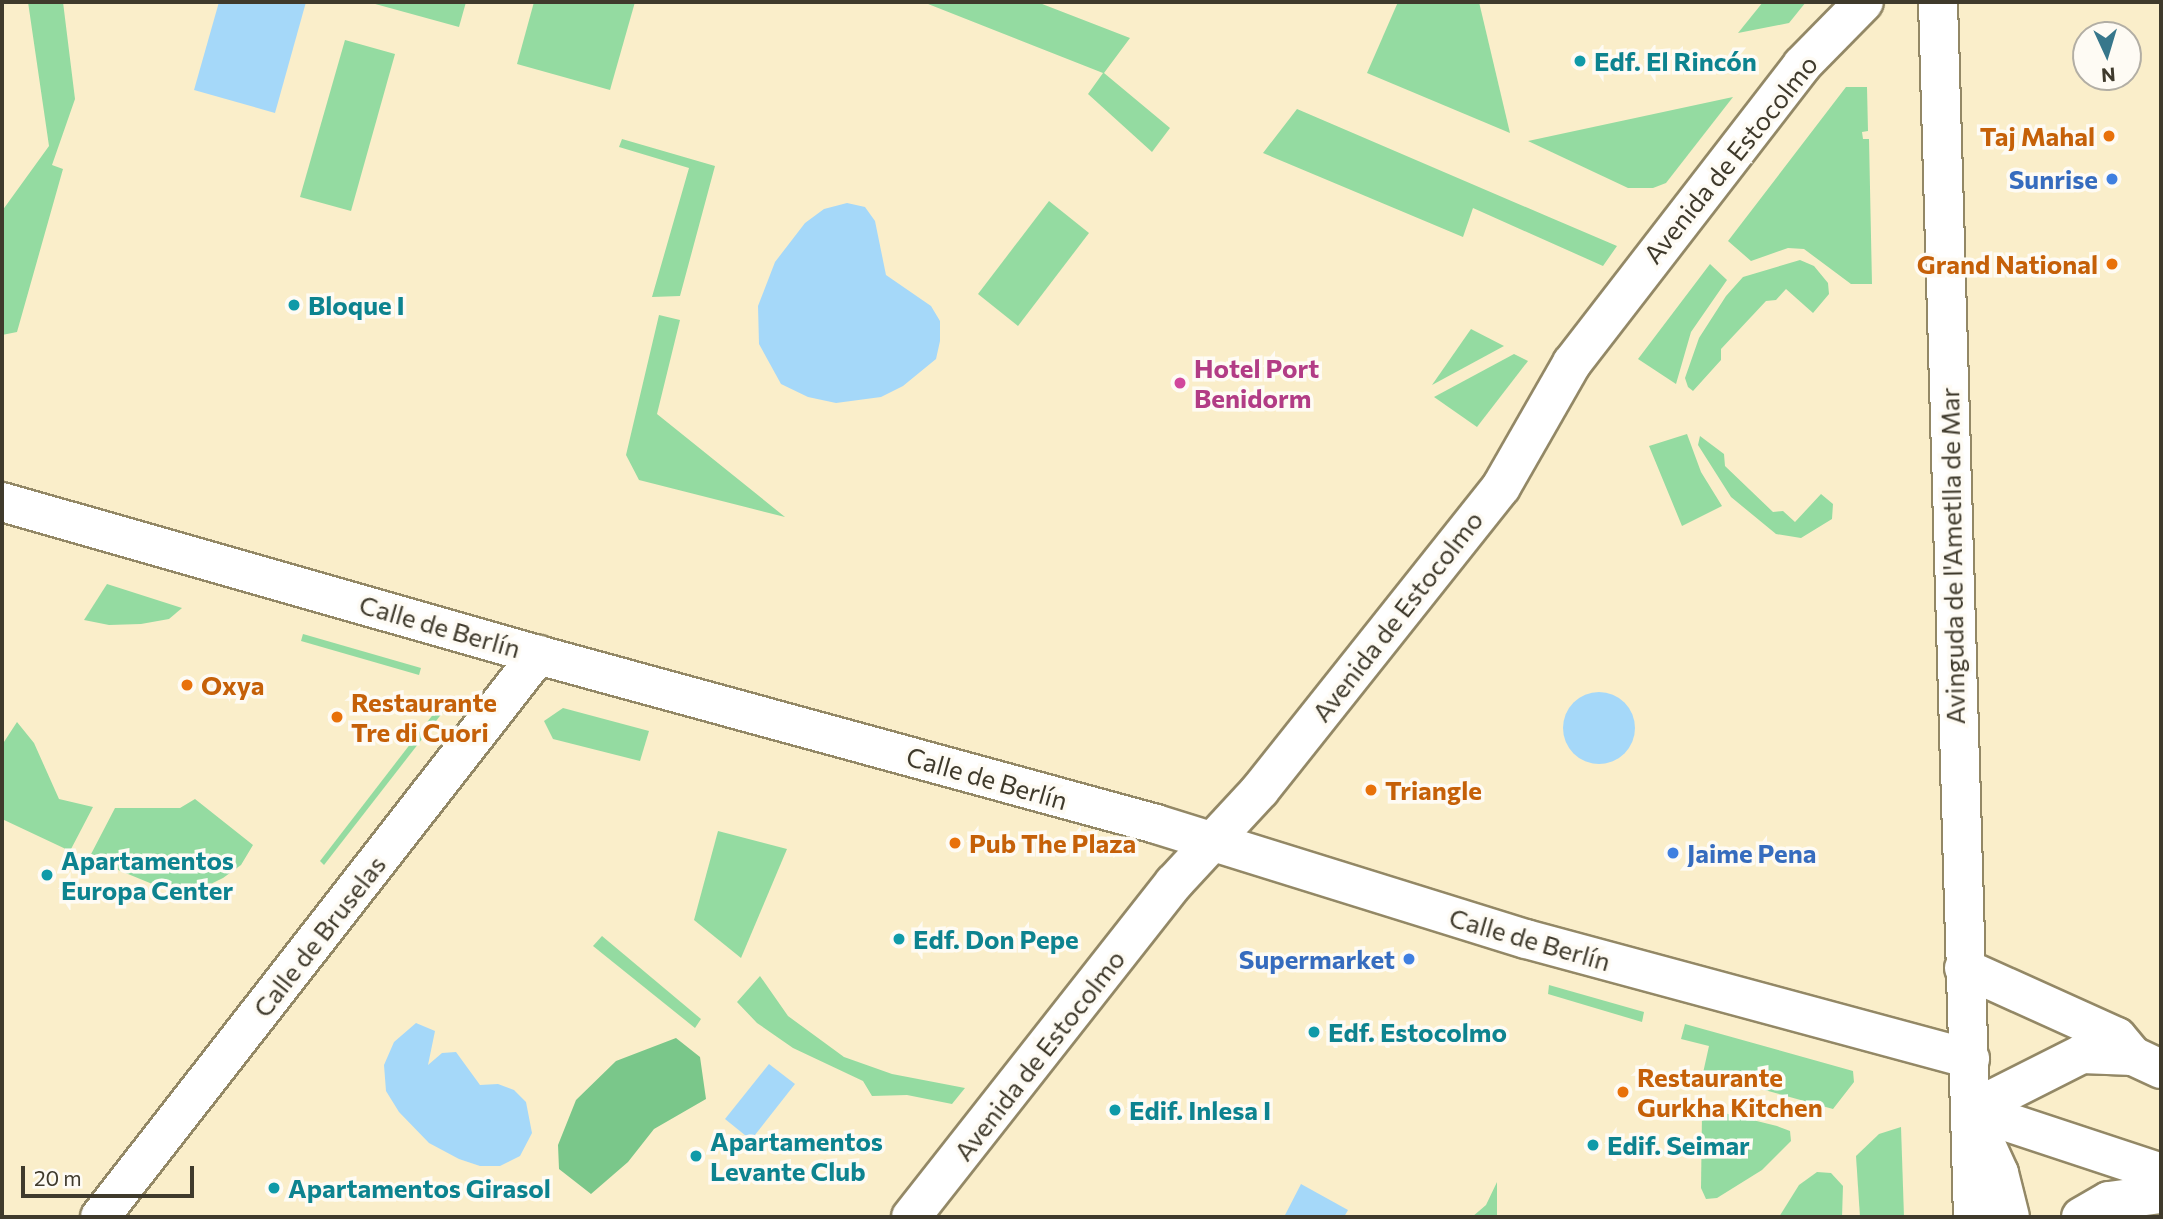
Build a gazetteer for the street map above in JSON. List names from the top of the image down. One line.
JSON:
{"streets":{"street":["Avenida de Estocolmo","Avinguda de l'Ametlla de Mar","Calle de Berlín","Calle de Bruselas"]},"crossings":[["Avenida de Estocolmo","Calle de Berlín"],["Avinguda de l'Ametlla de Mar","Calle de Berlín"],["Calle de Berlín","Calle de Bruselas"]],"places":["Edf. El Rincón","Taj Mahal","Sunrise","Grand National","Bloque I","Hotel Port Benidorm","Oxya","Restaurante Tre di Cuori","Triangle","Pub The Plaza","Jaime Pena","Apartamentos Europa Center","Edf. Don Pepe","Supermarket","Edf. Estocolmo","Restaurante Gurkha Kitchen","Edif. Inlesa I","Edif. Seimar","Apartamentos Levante Club","Apartamentos Girasol"],"scale_bar":"20 m","north":"bottom"}
